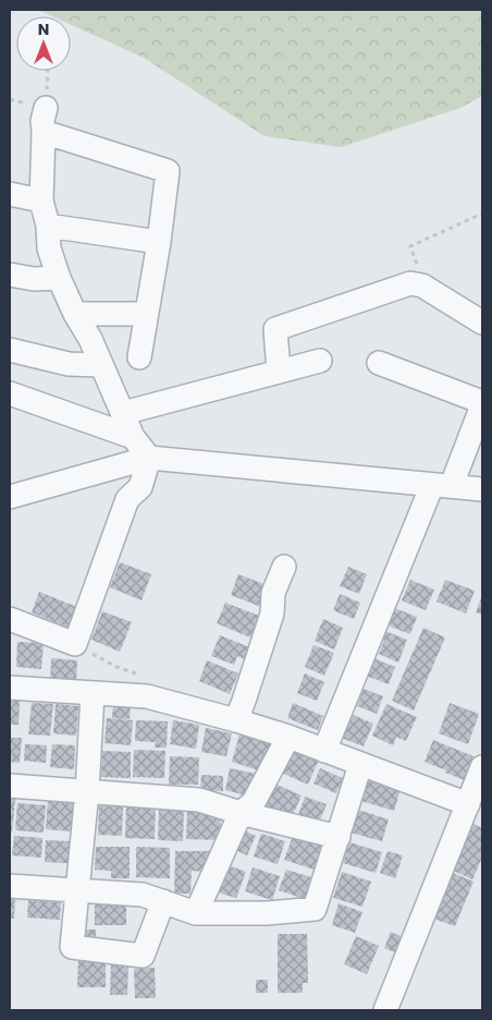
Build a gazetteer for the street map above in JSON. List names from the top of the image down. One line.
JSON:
{"north":"top"}
